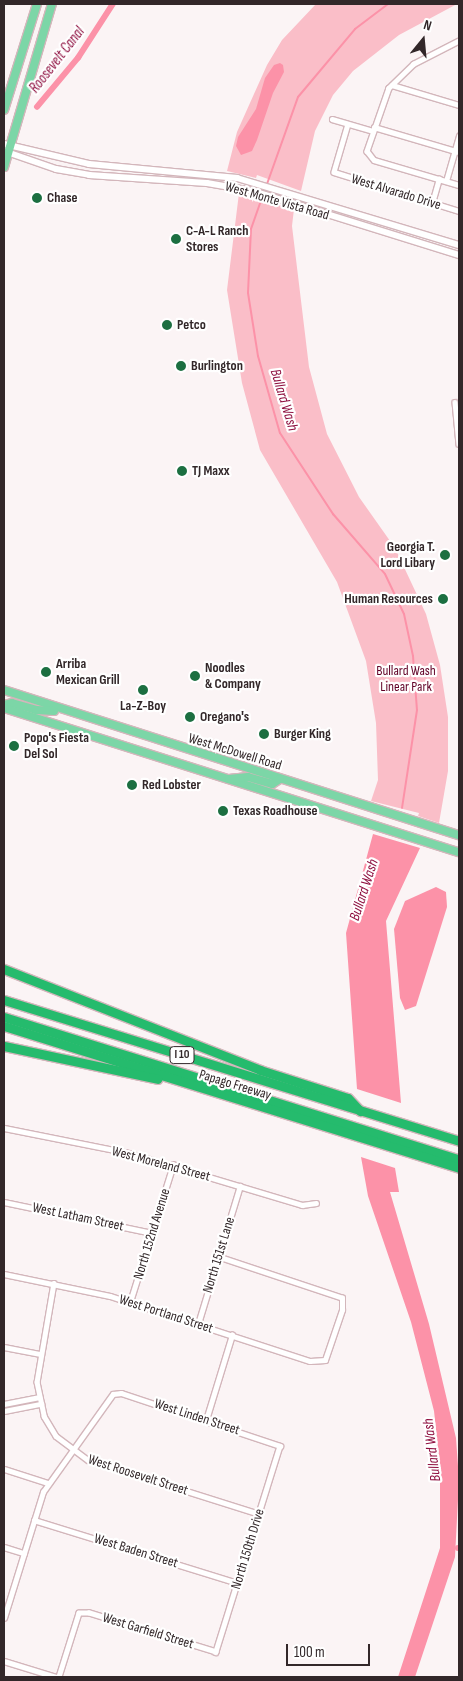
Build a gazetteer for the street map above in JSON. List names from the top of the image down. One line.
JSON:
{"streets":{"highway":["I 10","Papago Freeway"],"main road":["West McDowell Road"],"street":["West Alvarado Drive","West Monte Vista Road","West Moreland Street","West Latham Street","North 152nd Avenue","North 151st Lane","West Portland Street","West Linden Street","West Roosevelt Street","North 150th Drive","West Baden Street","West Garfield Street"]},"crossings":[["West Moreland Street","North 152nd Avenue"],["West Moreland Street","North 151st Lane"],["West Latham Street","North 152nd Avenue"],["North 152nd Avenue","West Portland Street"],["North 151st Lane","West Portland Street"],["West Portland Street","West Roosevelt Street"],["West Linden Street","West Roosevelt Street"],["West Linden Street","North 150th Drive"],["West Roosevelt Street","North 150th Drive"],["North 150th Drive","West Baden Street"],["North 150th Drive","West Garfield Street"]],"water":["Roosevelt Canal","Bullard Wash"],"parks":["Bullard Wash Linear Park"],"places":["Chase","C-A-L Ranch Stores","Petco","Burlington","TJ Maxx","Georgia T. Lord Libary","Human Resources","Arriba Mexican Grill","Noodles & Company","La-Z-Boy","Oregano's","Burger King","Popo's Fiesta Del Sol","Red Lobster","Texas Roadhouse"],"scale_bar":"100 m","north":"top"}
